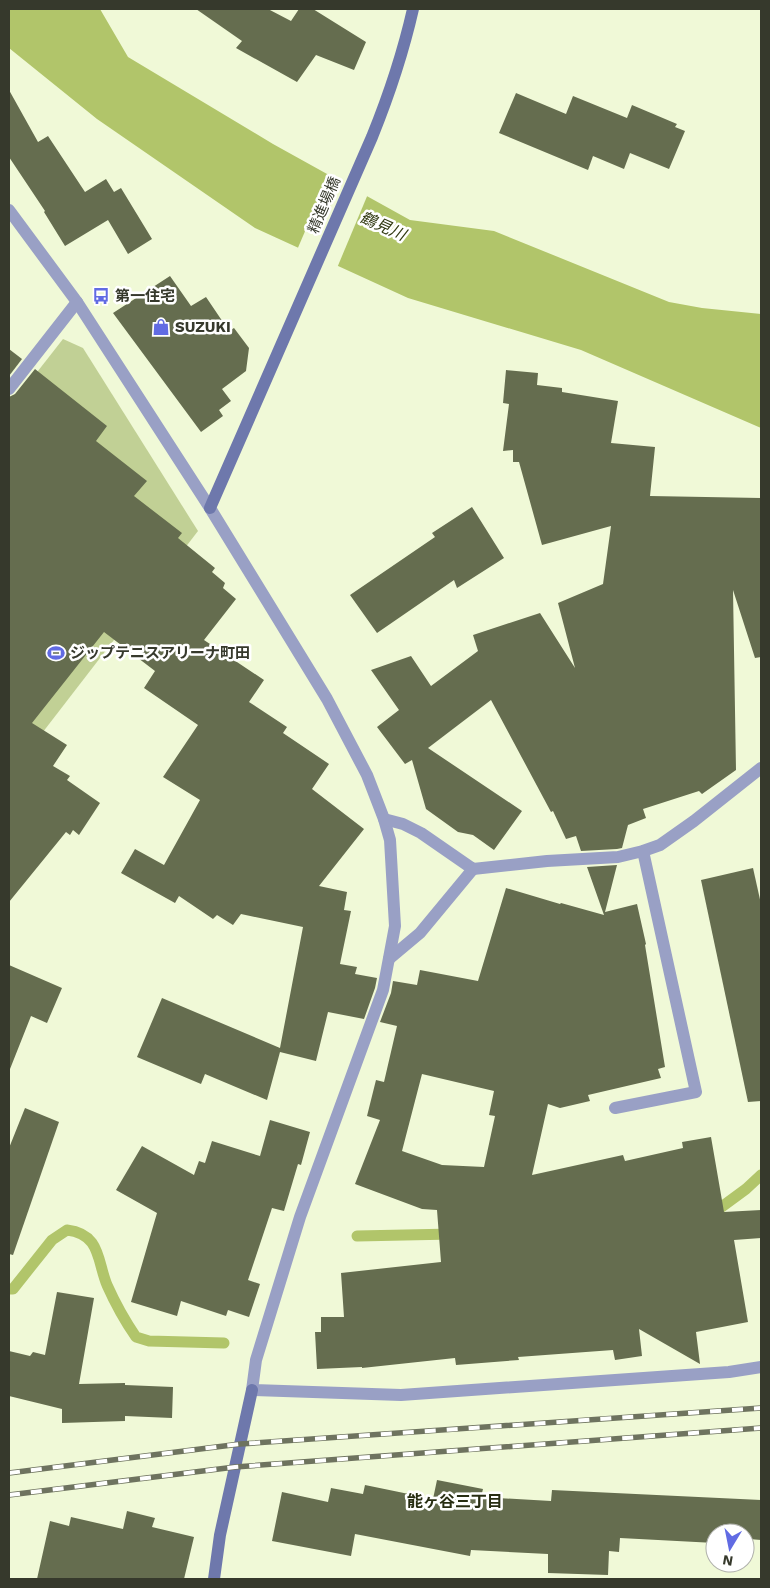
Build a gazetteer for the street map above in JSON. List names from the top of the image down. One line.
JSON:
{"streets":{"street":["精進場橋"]},"districts":["能ヶ谷三丁目"],"water":["鶴見川"],"places":{"bus stop":["第一住宅"],"shop":["SUZUKI"],"sports":["ジップテニスアリーナ町田"]},"north":"bottom"}
